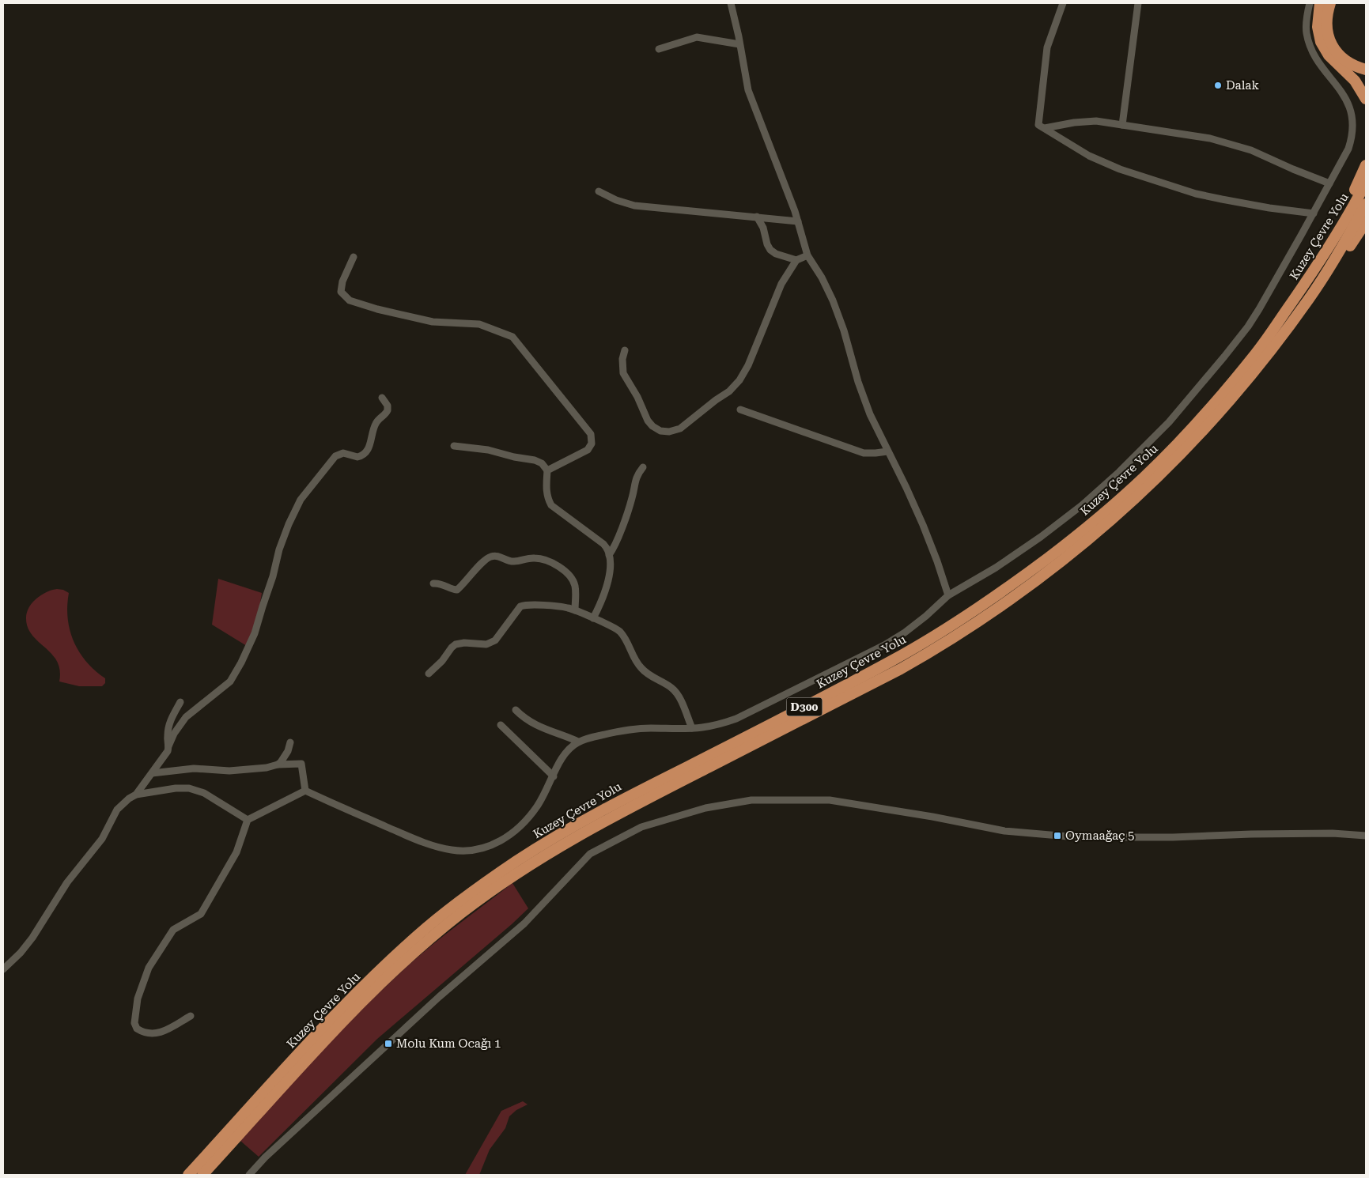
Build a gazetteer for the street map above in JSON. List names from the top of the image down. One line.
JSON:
{"streets":{"highway":["Kuzey Çevre Yolu","D300"]},"places":{"other":["Dalak"],"transit":["Oymaağaç 5","Molu Kum Ocağı 1"]}}
